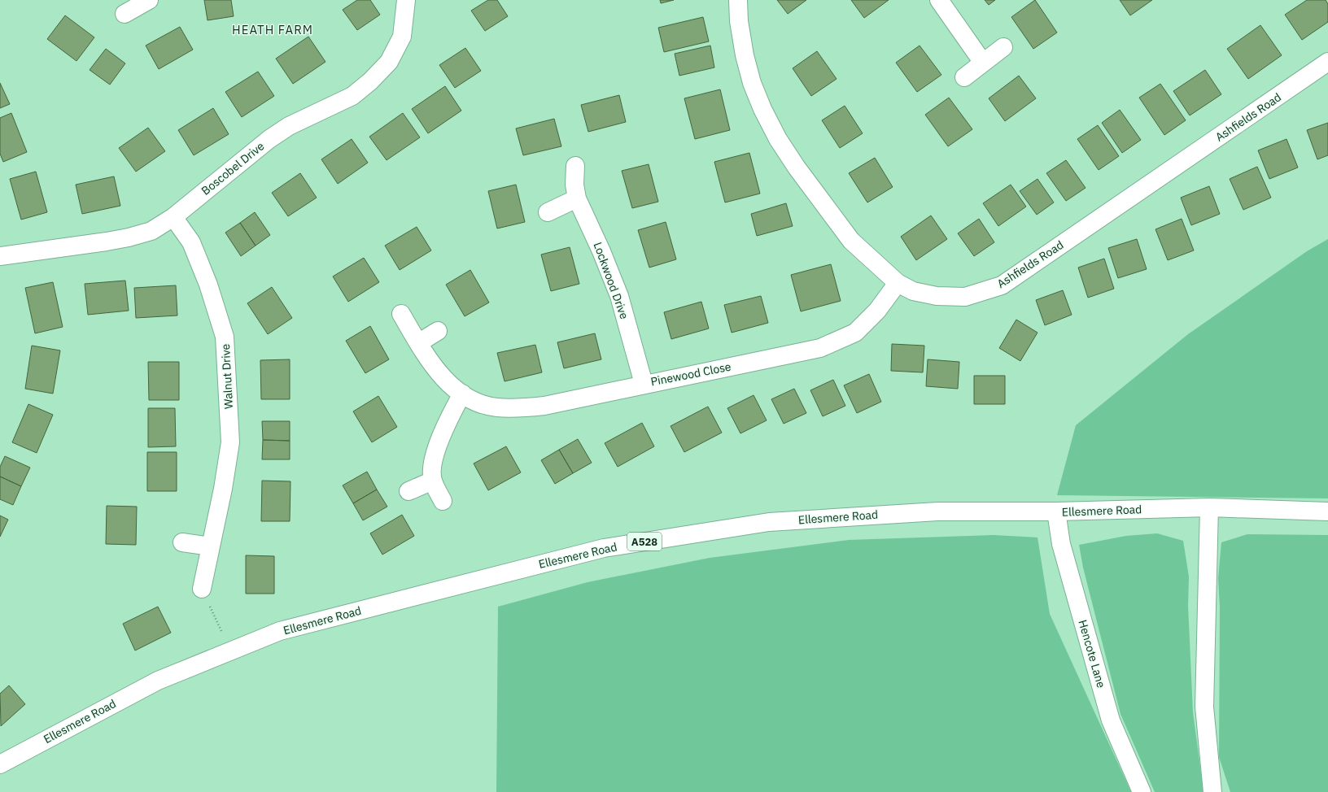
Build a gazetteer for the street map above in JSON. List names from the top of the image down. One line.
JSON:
{"streets":{"street":["Ashfields Road","Boscobel Drive","Lockwood Drive","Pinewood Close","Walnut Drive","Ellesmere Road","A528","Hencote Lane"]},"crossings":[["Ashfields Road","Pinewood Close"],["Boscobel Drive","Walnut Drive"],["Lockwood Drive","Pinewood Close"],["Ellesmere Road","Hencote Lane"]],"districts":["HEATH FARM"]}
